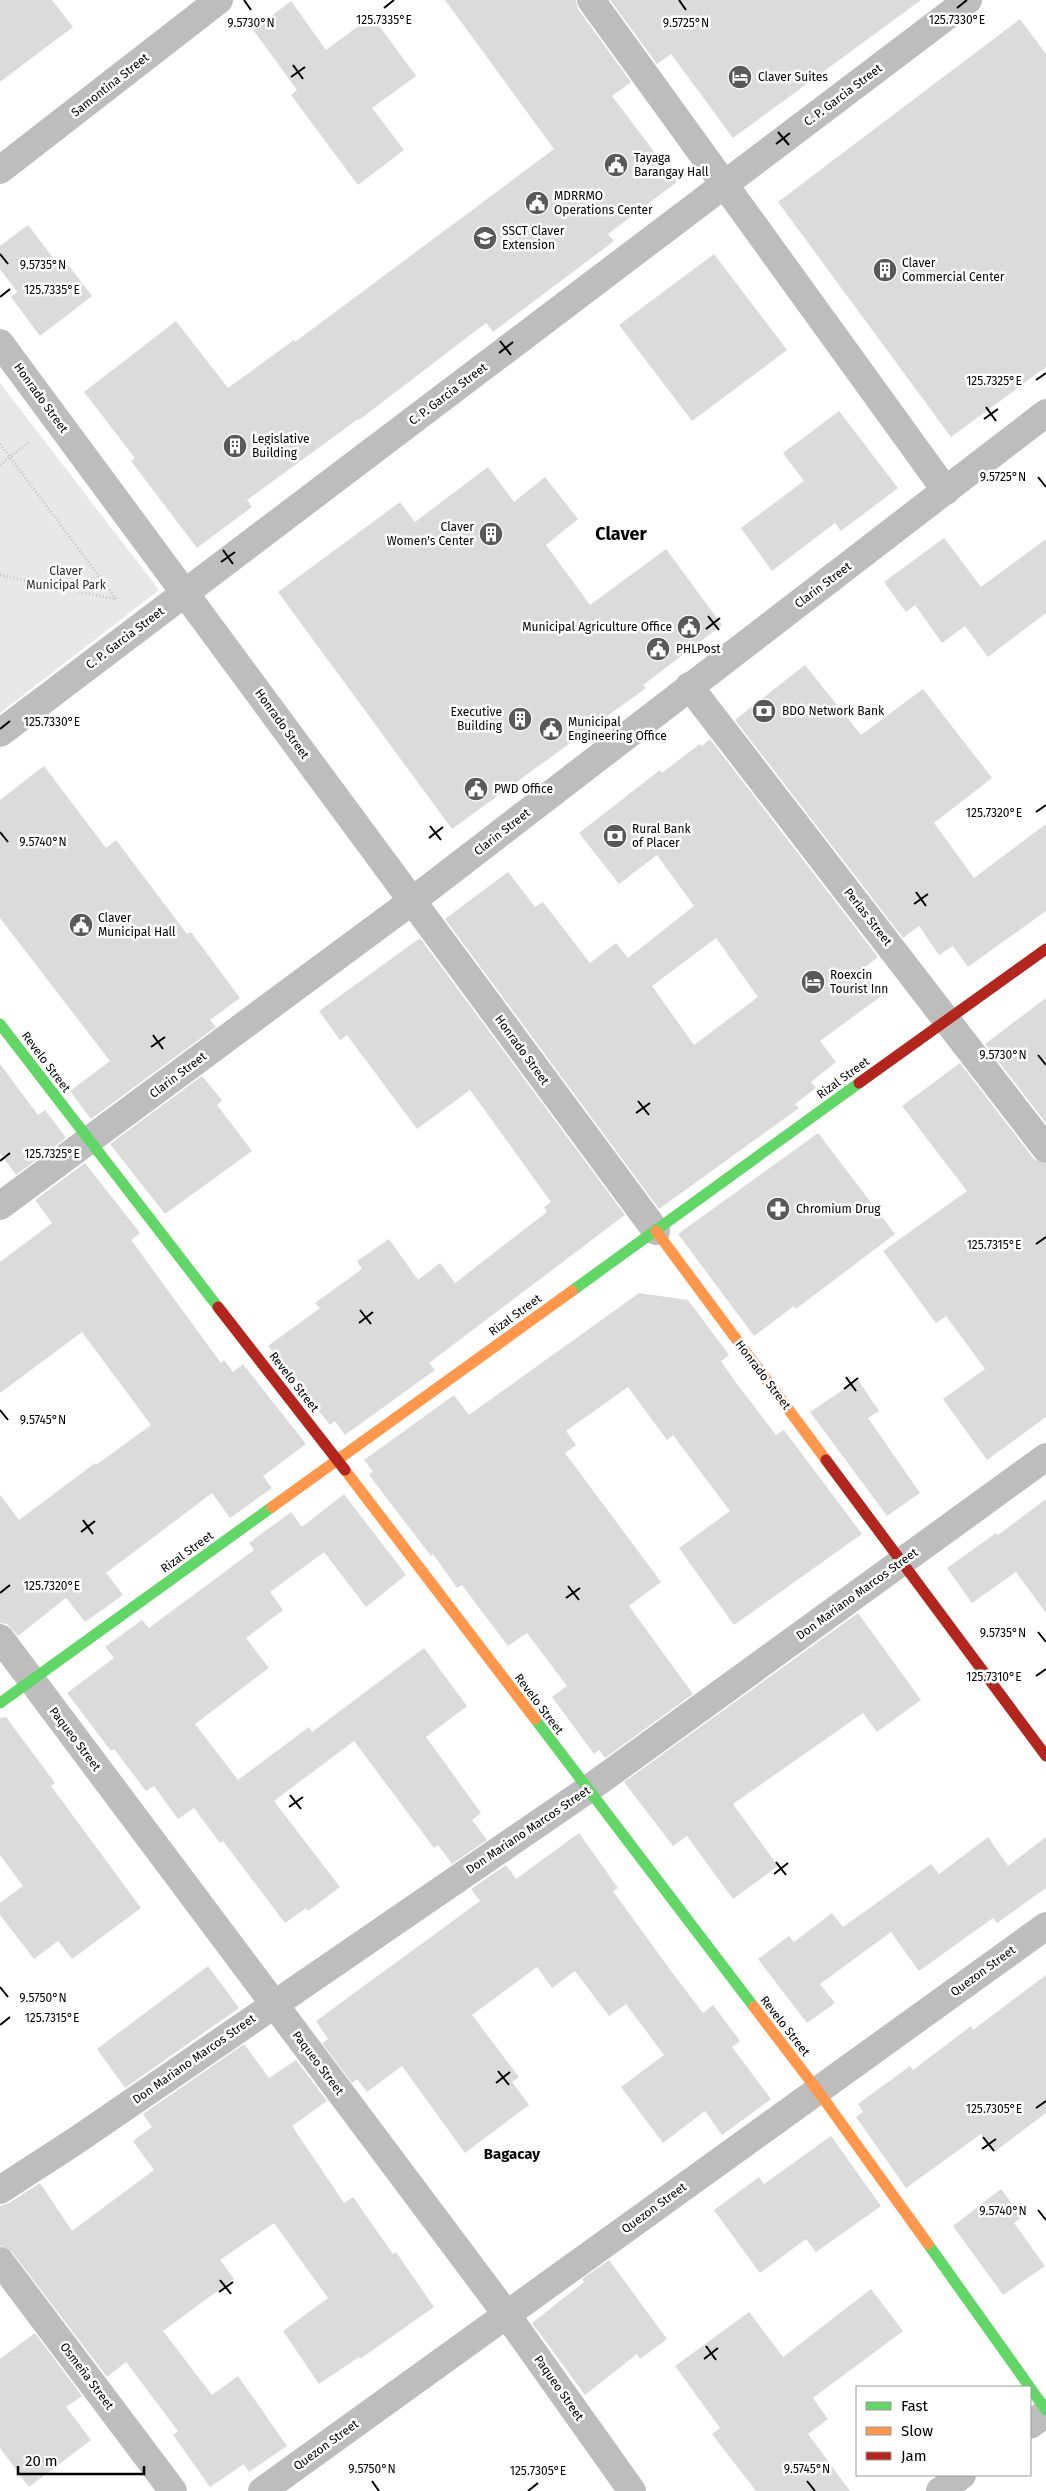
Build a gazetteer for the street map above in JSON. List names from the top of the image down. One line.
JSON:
{"streets":{"street":["Samontina Street","C. P. Garcia Street","Honrado Street","Clarin Street","Perlas Street","Revelo Street","Rizal Street","Don Mariano Marcos Street","Paqueo Street","Quezon Street","Osmeña Street"]},"crossings":[["C. P. Garcia Street","Honrado Street"],["Honrado Street","Clarin Street"],["Honrado Street","Rizal Street"],["Honrado Street","Don Mariano Marcos Street"],["Clarin Street","Perlas Street"],["Clarin Street","Revelo Street"],["Perlas Street","Rizal Street"],["Revelo Street","Rizal Street"],["Revelo Street","Don Mariano Marcos Street"],["Revelo Street","Quezon Street"],["Rizal Street","Paqueo Street"],["Don Mariano Marcos Street","Paqueo Street"],["Paqueo Street","Quezon Street"]],"districts":["Claver","Bagacay"],"parks":["Claver Municipal Park"],"places":{"hotel":["Claver Suites","Roexcin Tourist Inn"],"public building":["Tayaga Barangay Hall","MDRRMO Operations Center","Municipal Agriculture Office","PHLPost","Municipal Engineering Office","PWD Office","Claver Municipal Hall"],"school or university":["SSCT Claver Extension"],"building":["Claver Commercial Center","Legislative Building","Claver Women's Center","Executive Building"],"bank":["BDO Network Bank","Rural Bank of Placer"],"pharmacy":["Chromium Drug"]},"legend":["Fast","Slow","Jam"],"scale_bar":"20 m","coordinates":["125.7335°E","125.7330°E","9.5730°N","9.5725°N","9.5735°N","125.7325°E","125.7320°E","9.5740°N","125.7315°E","9.5745°N","125.7310°E","9.5750°N","125.7305°E"]}
